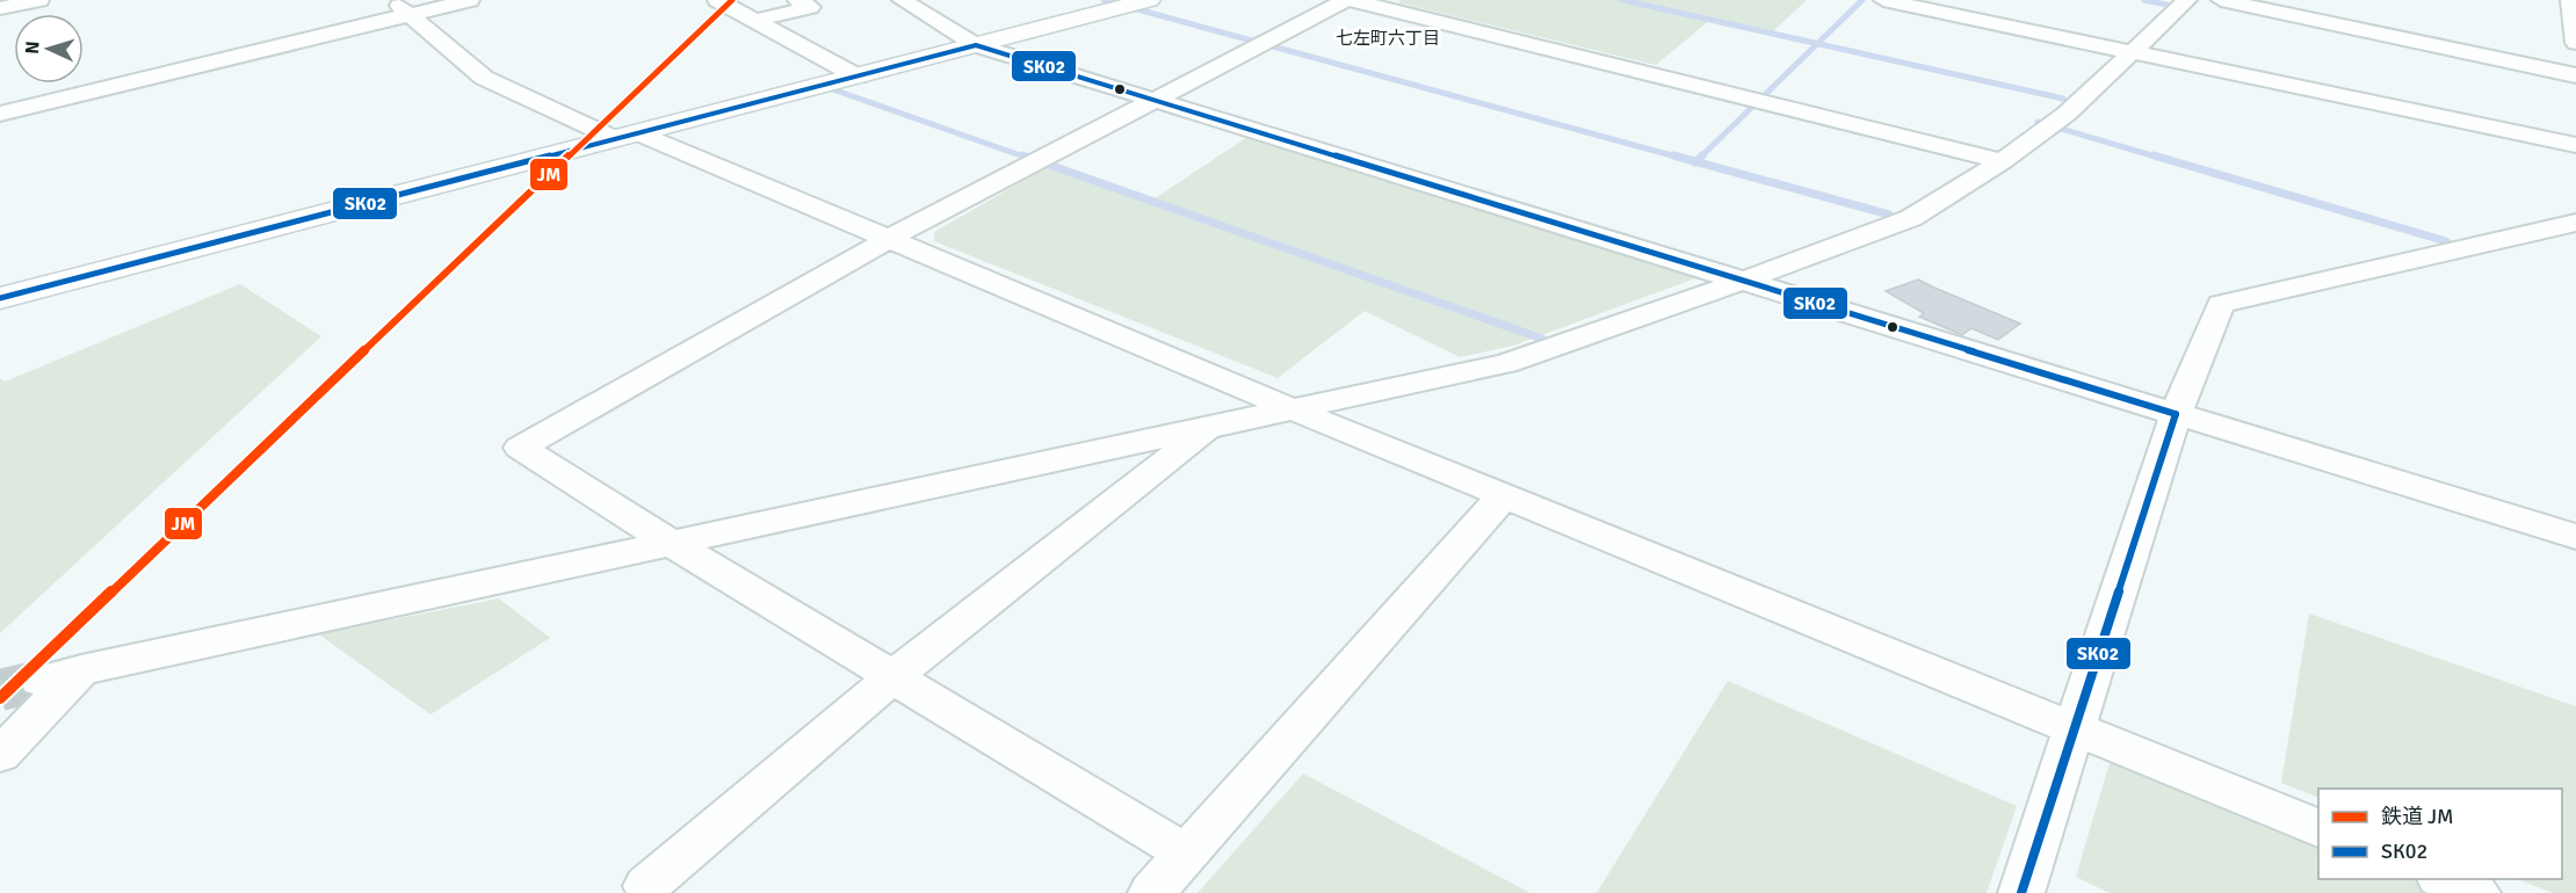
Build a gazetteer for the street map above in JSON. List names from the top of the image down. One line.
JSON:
{"districts":["七左町六丁目"],"lines":["rail line JM","transit line SK02"],"legend":["鉄道 JM","SK02"],"north":"left"}
